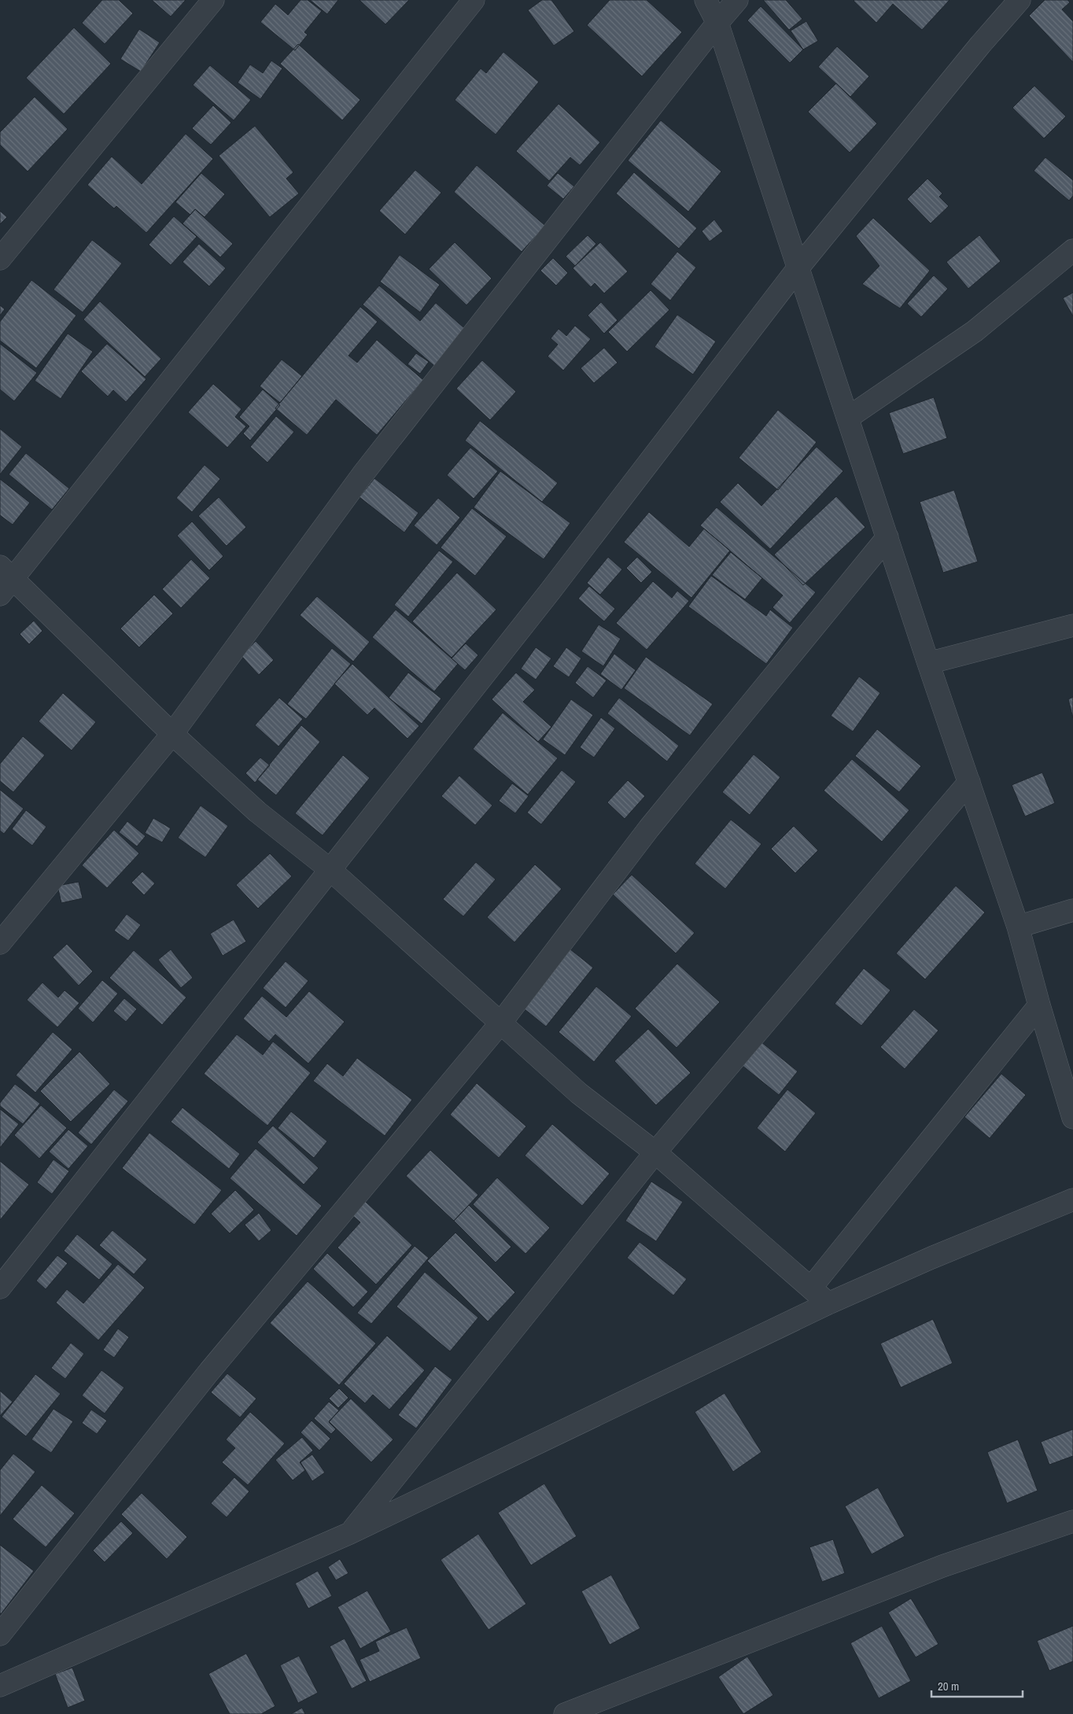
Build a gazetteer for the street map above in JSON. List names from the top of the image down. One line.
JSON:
{"scale_bar":"20 m"}
